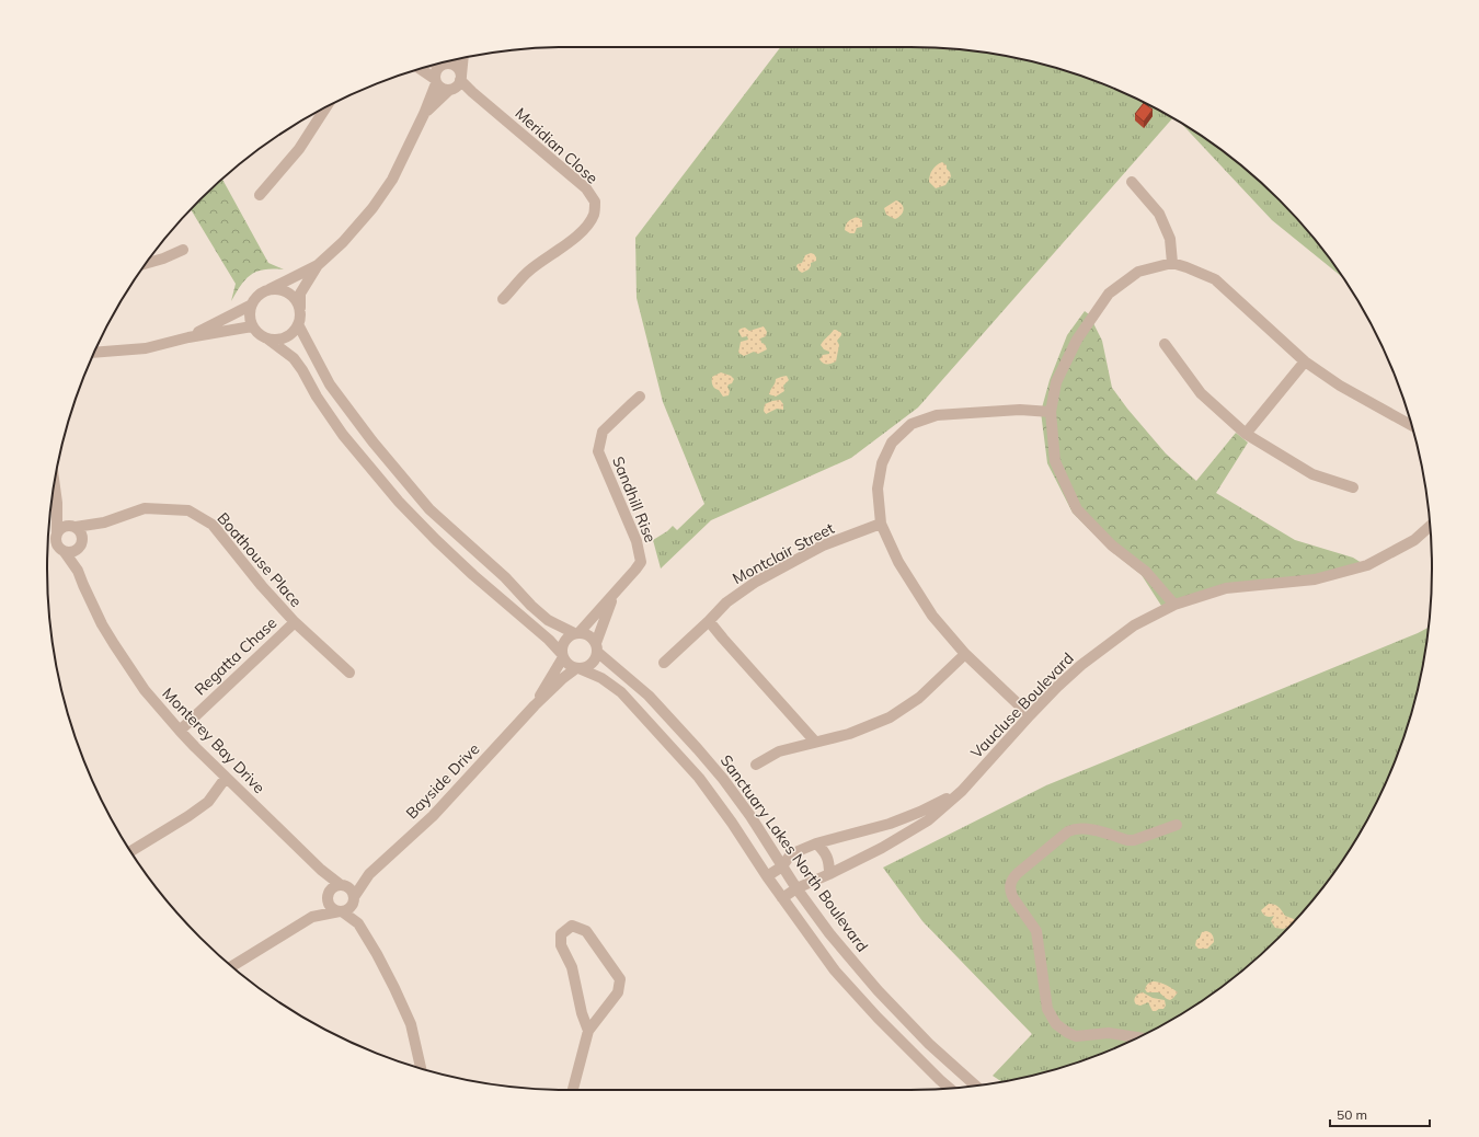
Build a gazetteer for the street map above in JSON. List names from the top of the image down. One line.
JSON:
{"streets":{"street":["Meridian Close","Sandhill Rise","Montclair Street","Boathouse Place","Regatta Chase","Vaucluse Boulevard","Monterey Bay Drive","Bayside Drive","Sanctuary Lakes North Boulevard"]},"crossings":[["Sandhill Rise","Bayside Drive"],["Sandhill Rise","Sanctuary Lakes North Boulevard"],["Boathouse Place","Regatta Chase"],["Boathouse Place","Monterey Bay Drive"],["Regatta Chase","Monterey Bay Drive"],["Vaucluse Boulevard","Sanctuary Lakes North Boulevard"],["Monterey Bay Drive","Bayside Drive"],["Bayside Drive","Sanctuary Lakes North Boulevard"]],"scale_bar":"50 m"}
